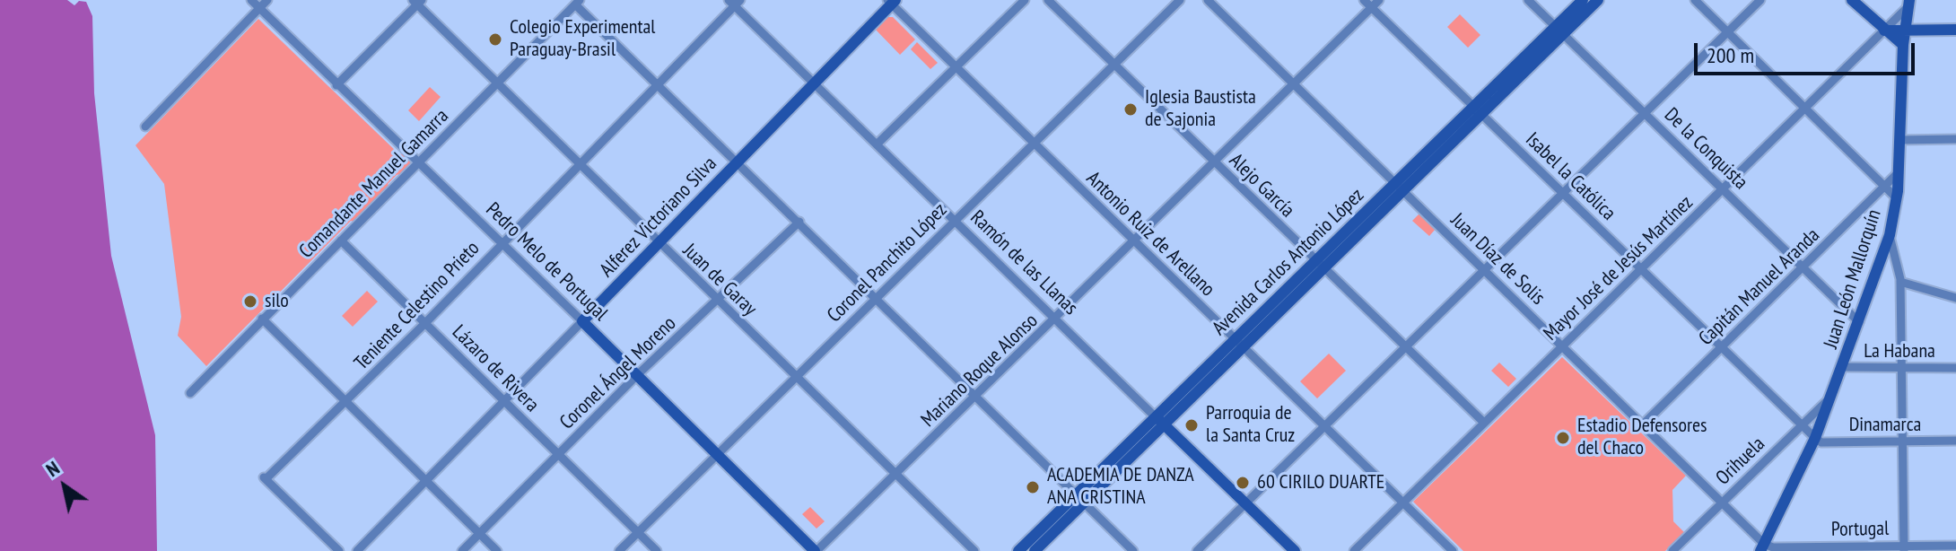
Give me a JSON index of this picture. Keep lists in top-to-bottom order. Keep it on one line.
{"streets":{"street":["De la Conquista","Isabel la Católica","Comandante Manuel Gamarra","Alejo García","Alferez Victoriano Silva","Antonio Ruiz de Arellano","Juan Díaz de Solis","Pedro Melo de Portugal","Avenida Carlos Antonio López","Coronel Panchito López","Ramón de las Llanas","Mayor José de Jesús Martínez","Juan León Mallorquín","Juan de Garay","Capitán Manuel Aranda","Teniente Celestino Prieto","La Habana","Lázaro de Rivera","Mariano Roque Alonso","Coronel Ángel Moreno","Dinamarca","Orihuela","Portugal"]},"crossings":[["De la Conquista","Avenida Carlos Antonio López"],["De la Conquista","Mayor José de Jesús Martínez"],["De la Conquista","Juan León Mallorquín"],["De la Conquista","Capitán Manuel Aranda"],["Isabel la Católica","Avenida Carlos Antonio López"],["Isabel la Católica","Mayor José de Jesús Martínez"],["Isabel la Católica","Juan León Mallorquín"],["Isabel la Católica","Capitán Manuel Aranda"],["Isabel la Católica","Mariano Roque Alonso"],["Isabel la Católica","Dinamarca"],["Isabel la Católica","Orihuela"],["Comandante Manuel Gamarra","Pedro Melo de Portugal"],["Comandante Manuel Gamarra","Juan de Garay"],["Comandante Manuel Gamarra","Lázaro de Rivera"],["Alejo García","Avenida Carlos Antonio López"],["Alejo García","Coronel Panchito López"],["Alejo García","Mayor José de Jesús Martínez"],["Alejo García","Mariano Roque Alonso"],["Alferez Victoriano Silva","Antonio Ruiz de Arellano"],["Alferez Victoriano Silva","Pedro Melo de Portugal"],["Alferez Victoriano Silva","Ramón de las Llanas"],["Alferez Victoriano Silva","Juan de Garay"],["Alferez Victoriano Silva","Lázaro de Rivera"],["Antonio Ruiz de Arellano","Avenida Carlos Antonio López"],["Antonio Ruiz de Arellano","Coronel Panchito López"],["Antonio Ruiz de Arellano","Mayor José de Jesús Martínez"],["Antonio Ruiz de Arellano","Mariano Roque Alonso"],["Juan Díaz de Solis","Avenida Carlos Antonio López"],["Juan Díaz de Solis","Mayor José de Jesús Martínez"],["Juan Díaz de Solis","Juan León Mallorquín"],["Juan Díaz de Solis","Capitán Manuel Aranda"],["Juan Díaz de Solis","Mariano Roque Alonso"],["Juan Díaz de Solis","Orihuela"],["Juan Díaz de Solis","Portugal"],["Pedro Melo de Portugal","Coronel Panchito López"],["Pedro Melo de Portugal","Teniente Celestino Prieto"],["Pedro Melo de Portugal","Mariano Roque Alonso"],["Pedro Melo de Portugal","Coronel Ángel Moreno"],["Avenida Carlos Antonio López","Ramón de las Llanas"],["Coronel Panchito López","Ramón de las Llanas"],["Coronel Panchito López","Juan de Garay"],["Coronel Panchito López","Lázaro de Rivera"],["Ramón de las Llanas","Teniente Celestino Prieto"],["Ramón de las Llanas","Mariano Roque Alonso"],["Mayor José de Jesús Martínez","Juan León Mallorquín"],["Juan León Mallorquín","Capitán Manuel Aranda"],["Juan León Mallorquín","La Habana"],["Juan León Mallorquín","Dinamarca"],["Juan León Mallorquín","Orihuela"],["Juan León Mallorquín","Portugal"],["Juan de Garay","Teniente Celestino Prieto"],["Juan de Garay","Mariano Roque Alonso"],["Juan de Garay","Coronel Ángel Moreno"],["Teniente Celestino Prieto","Lázaro de Rivera"],["Lázaro de Rivera","Coronel Ángel Moreno"]],"places":["Colegio Experimental Paraguay-Brasil","Iglesia Baustista de Sajonia","silo","Parroquia de la Santa Cruz","Estadio Defensores del Chaco","60 CIRILO DUARTE","ACADEMIA DE DANZA ANA CRISTINA"],"scale_bar":"200 m","north":"top left"}
